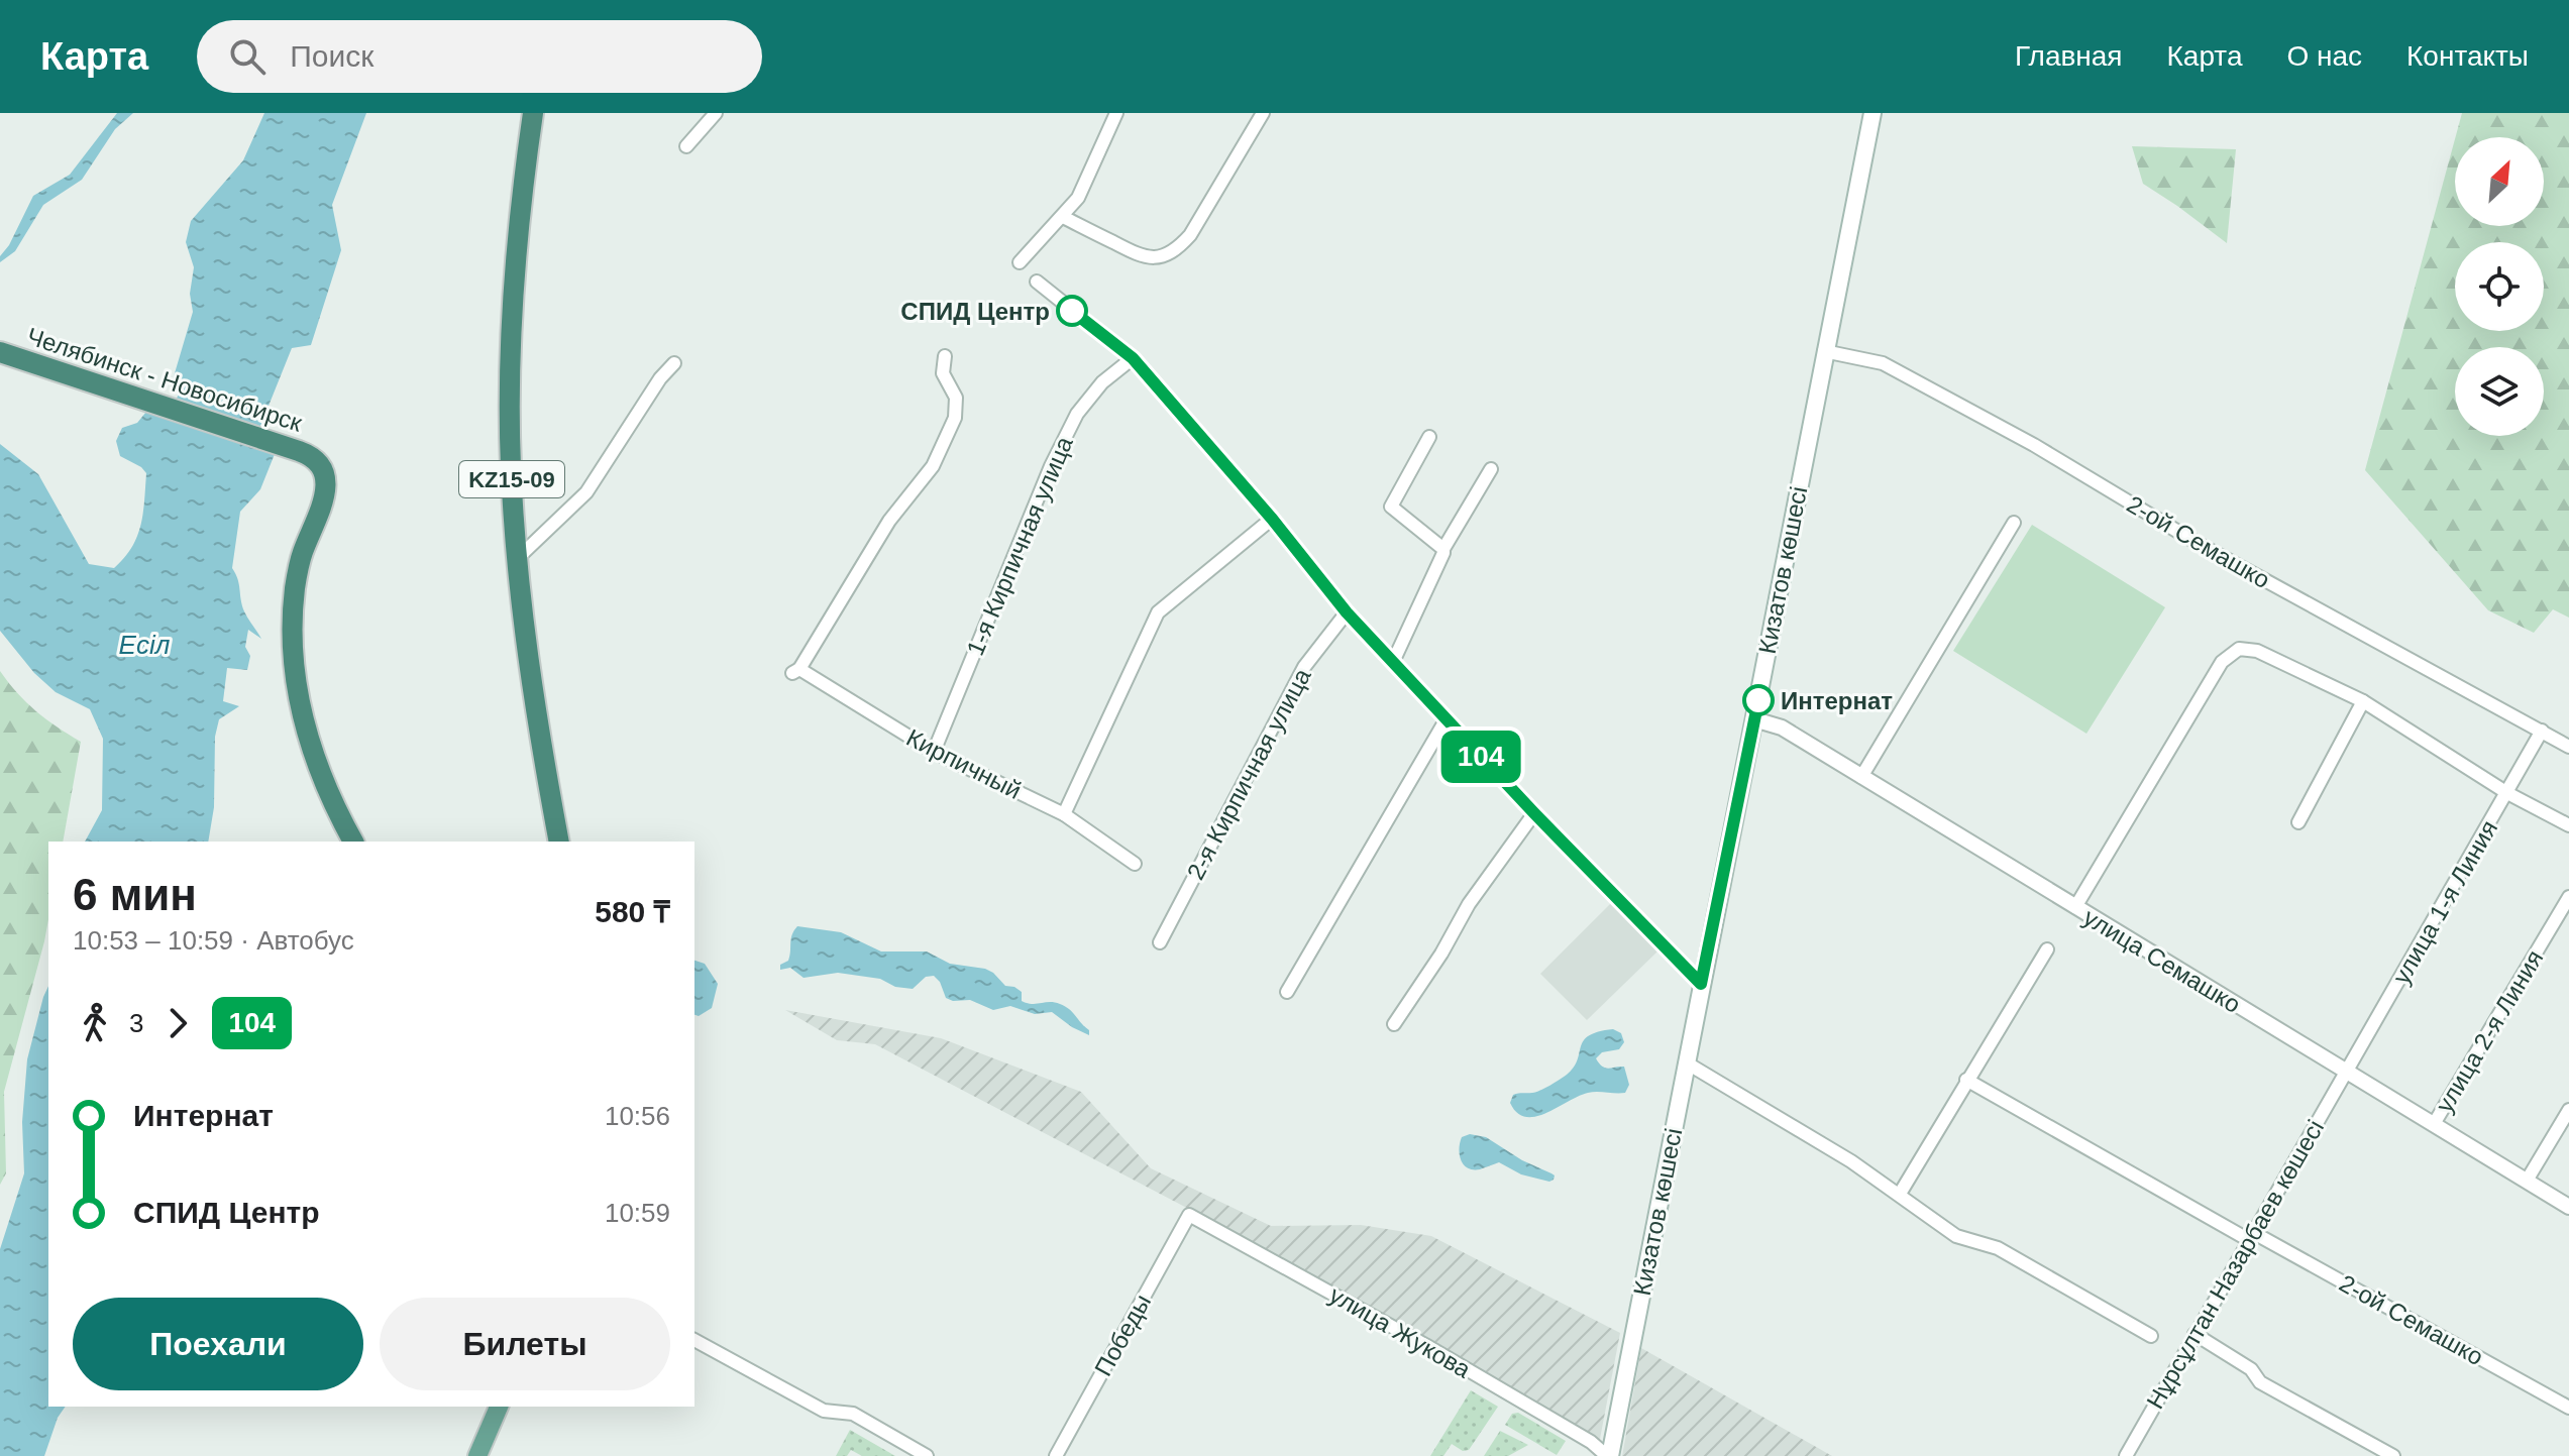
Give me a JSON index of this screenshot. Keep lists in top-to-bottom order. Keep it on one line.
{"streets":{"highway":["Челябинск - Новосибирск","KZ15-09"],"main road":["Кизатов көшесі"],"street":["2-ой Семашко","1-я Кирпичная улица","Кирпичный","2-я Кирпичная улица","улица 1-я Линия","улица Семашко","улица 2-я Линия","Нұрсұлтан Назарбаев көшесі","улица Жукова","Победы"]},"crossings":[["2-ой Семашко","Кизатов көшесі"],["2-ой Семашко","улица 1-я Линия"],["2-ой Семашко","Нұрсұлтан Назарбаев көшесі"],["1-я Кирпичная улица","Кирпичный"],["Кизатов көшесі","улица Семашко"],["Кизатов көшесі","улица Жукова"],["улица 1-я Линия","улица Семашко"],["улица 1-я Линия","Нұрсұлтан Назарбаев көшесі"],["улица Семашко","улица 2-я Линия"],["улица Семашко","Нұрсұлтан Назарбаев көшесі"],["улица Жукова","Победы"]],"water":["Есіл"],"places":["СПИД Центр","Интернат"],"lines":["bus line 104"],"north":"top right","page":{"header":"Карта","search":"Поиск","nav":["Главная","Карта","О нас","Контакты"],"on_map":"104","heading":["6 мин","10:53 – 10:59 · Автобус","580 ₸"],"legs":["3","104"],"list":[{"name":"Интернат","value":"10:56"},{"name":"СПИД Центр","value":"10:59"}],"buttons":["Поехали","Билеты"]}}
